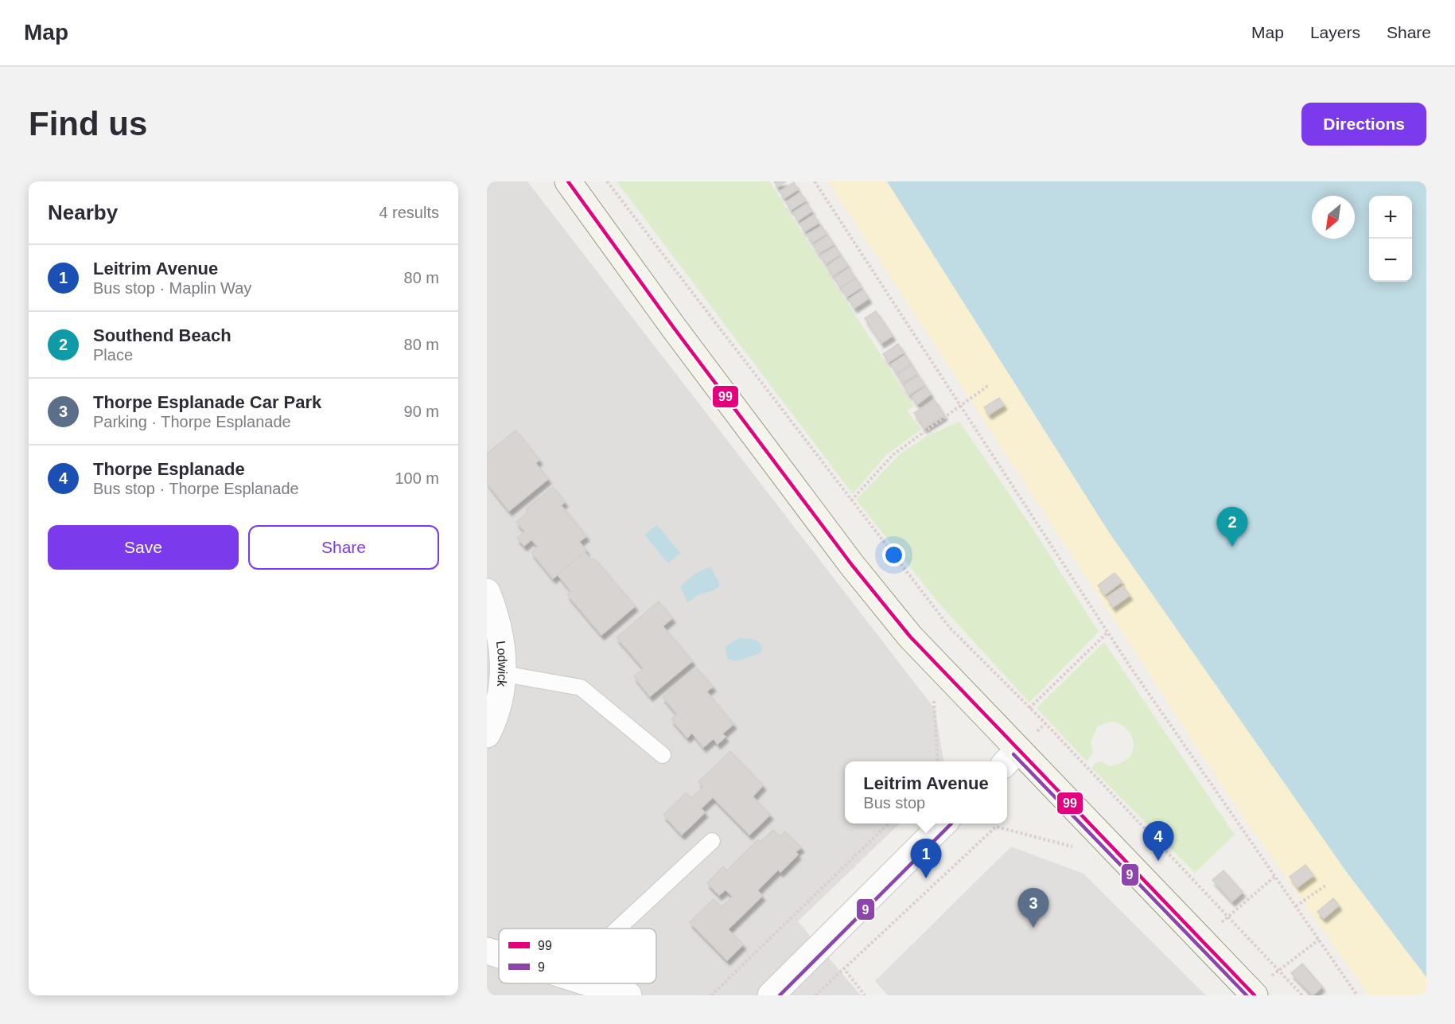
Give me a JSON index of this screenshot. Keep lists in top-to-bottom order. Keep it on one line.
{"streets":{"street":["Lodwick"]},"lines":["transit line 99","transit line 9"],"legend":["99","9"],"north":"bottom left","page":{"header":"Map","nav":["Map","Layers","Share"],"buttons":["Directions",["Save","Share"]],"title":"Find us","heading":["Nearby","4 results"],"map_buttons":["+","−"],"list":[{"mark":"1","name":"Leitrim Avenue","note":"Bus stop · Maplin Way","value":"80 m"},{"mark":"2","name":"Southend Beach","note":"Place","value":"80 m"},{"mark":"3","name":"Thorpe Esplanade Car Park","note":"Parking · Thorpe Esplanade","value":"90 m"},{"mark":"4","name":"Thorpe Esplanade","note":"Bus stop · Thorpe Esplanade","value":"100 m"}],"pins":["2","4","1","3"],"popup":["Leitrim Avenue","Bus stop"]}}
